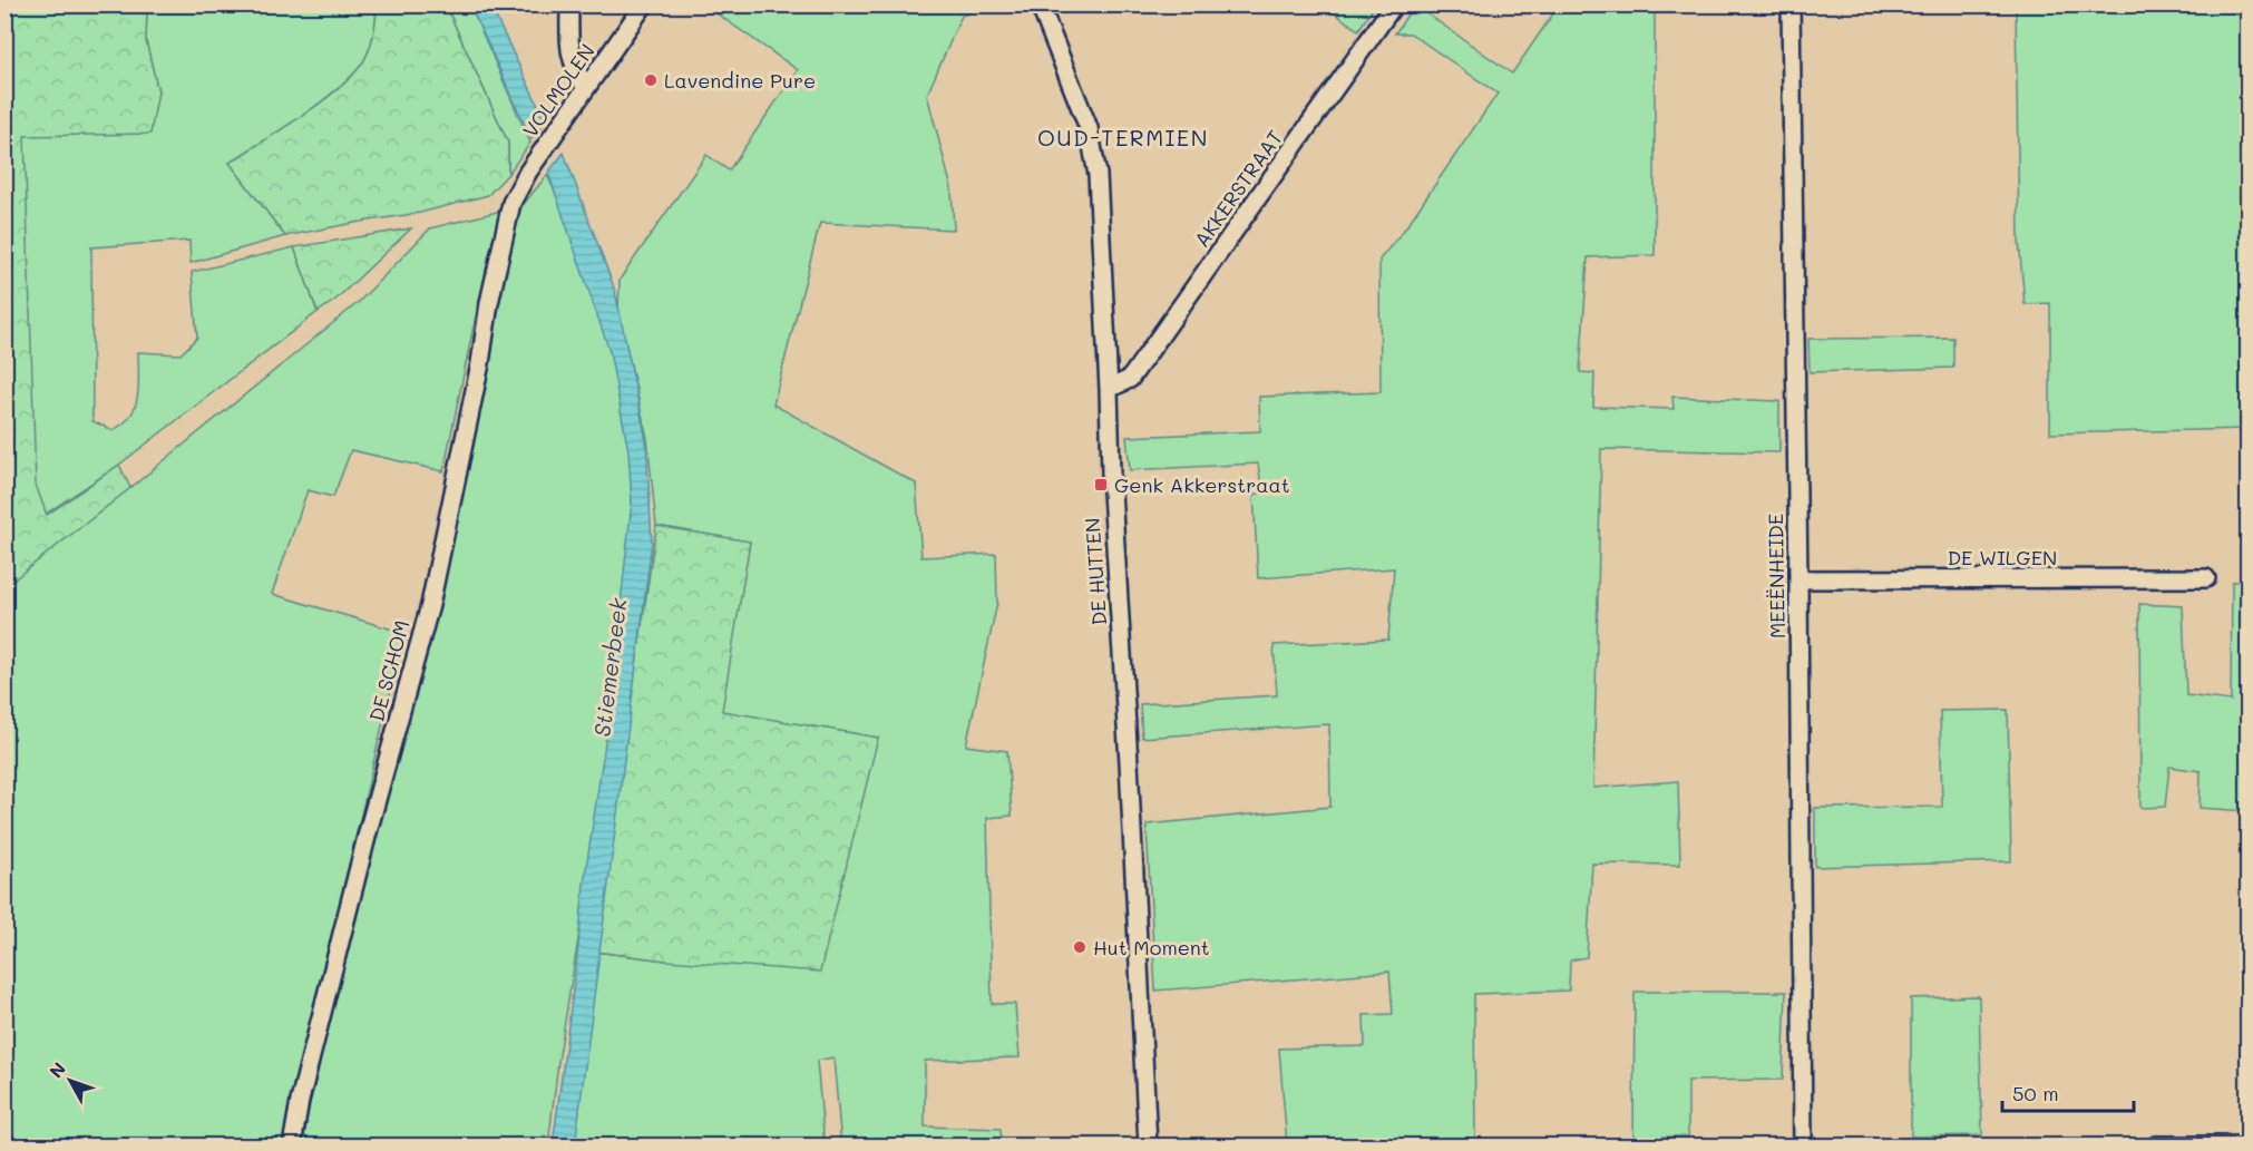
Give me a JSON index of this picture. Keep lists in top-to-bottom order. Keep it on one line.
{"streets":{"street":["VOLMOLEN","AKKERSTRAAT","DE WILGEN","DE HUTTEN","MEEËNHEIDE","DE SCHOM"]},"crossings":[["VOLMOLEN","DE SCHOM"],["AKKERSTRAAT","DE HUTTEN"],["DE WILGEN","MEEËNHEIDE"]],"districts":["OUD-TERMIEN"],"water":["Stiemerbeek"],"places":{"other":["Lavendine Pure","Hut Moment"],"transit":["Genk Akkerstraat"]},"scale_bar":"50 m","north":"top left"}
